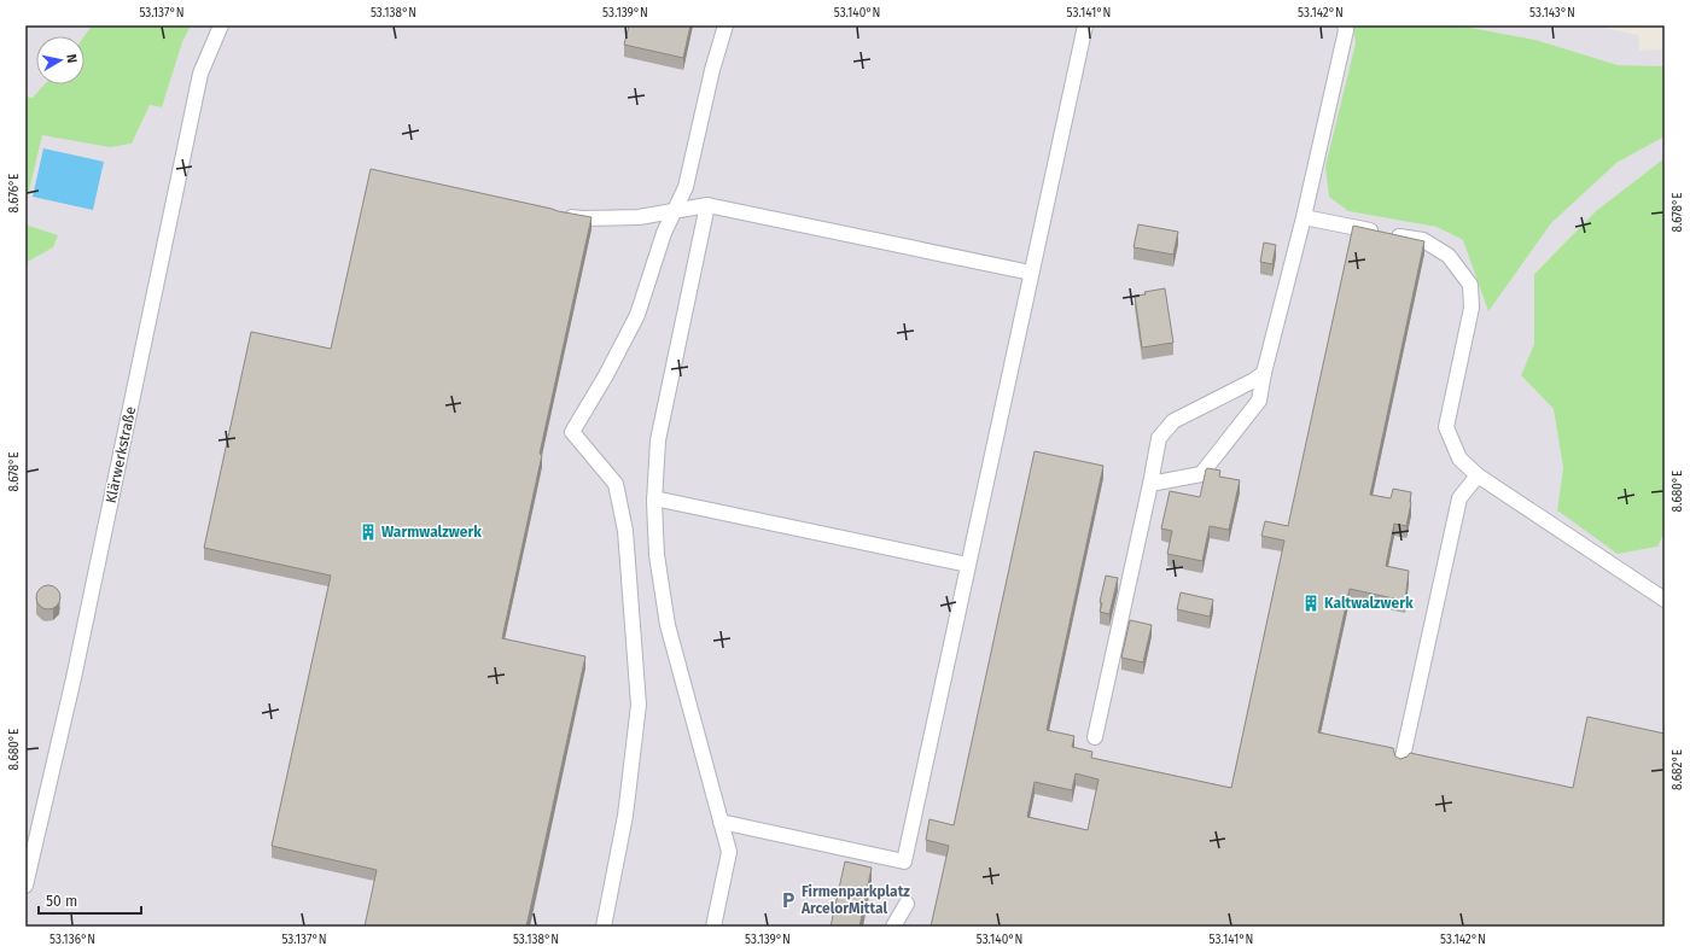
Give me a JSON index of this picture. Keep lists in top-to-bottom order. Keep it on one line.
{"streets":{"street":["Klärwerkstraße"]},"places":{"building":["Warmwalzwerk","Kaltwalzwerk"],"parking":["Firmenparkplatz ArcelorMittal"]},"scale_bar":"50 m","north":"right","coordinates":["53.137°N","53.138°N","53.139°N","53.140°N","53.141°N","53.142°N","53.143°N","8.676°E","8.678°E","8.680°E","8.682°E","53.136°N"]}
